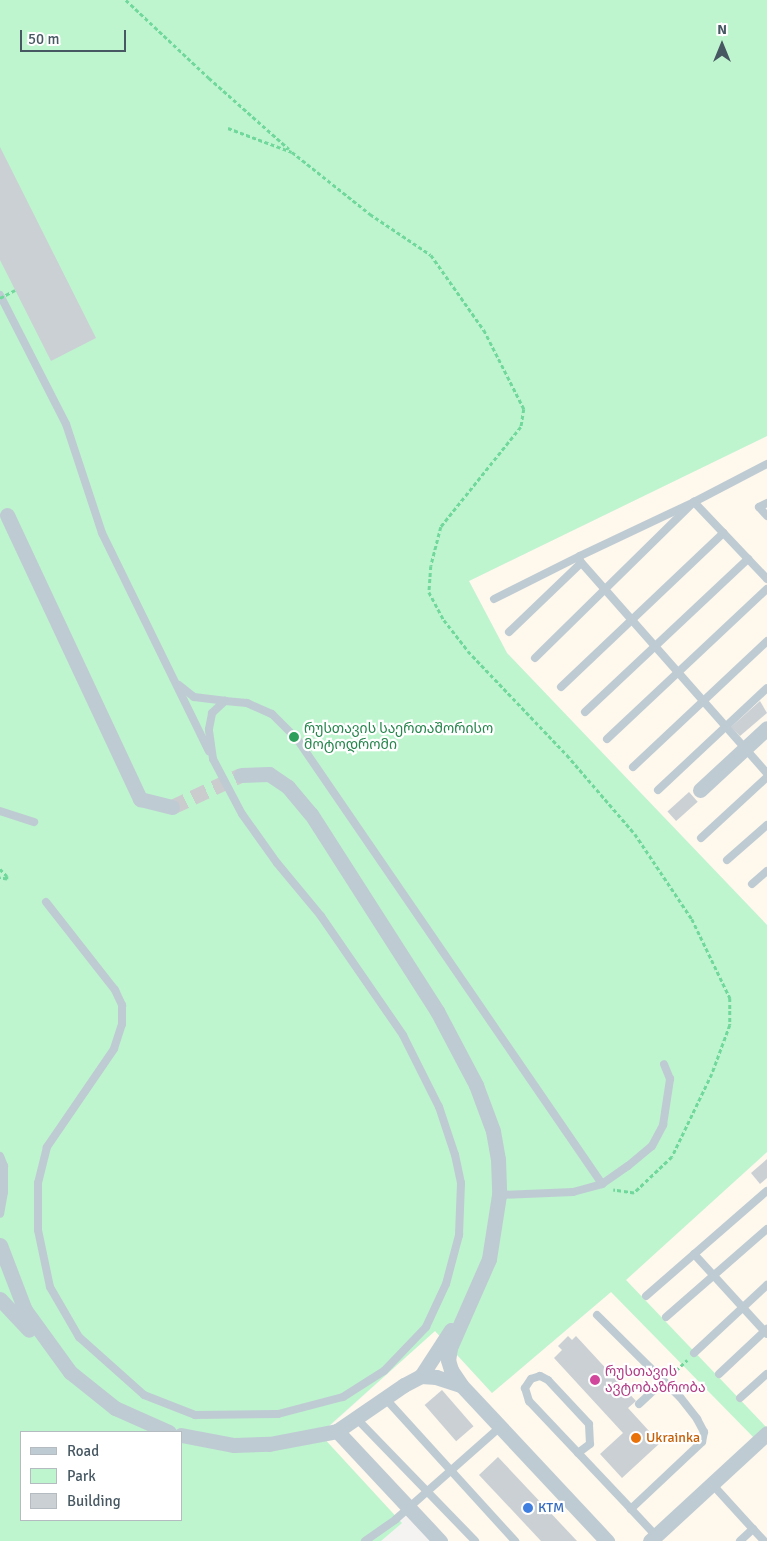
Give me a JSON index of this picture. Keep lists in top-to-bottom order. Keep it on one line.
{"places":["რუსთავის საერთაშორისო მოტოდრომი","რუსთავის ავტობაზრობა","Ukrainka","KTM"],"legend":["Road","Park","Building"],"scale_bar":"50 m","north":"top"}
